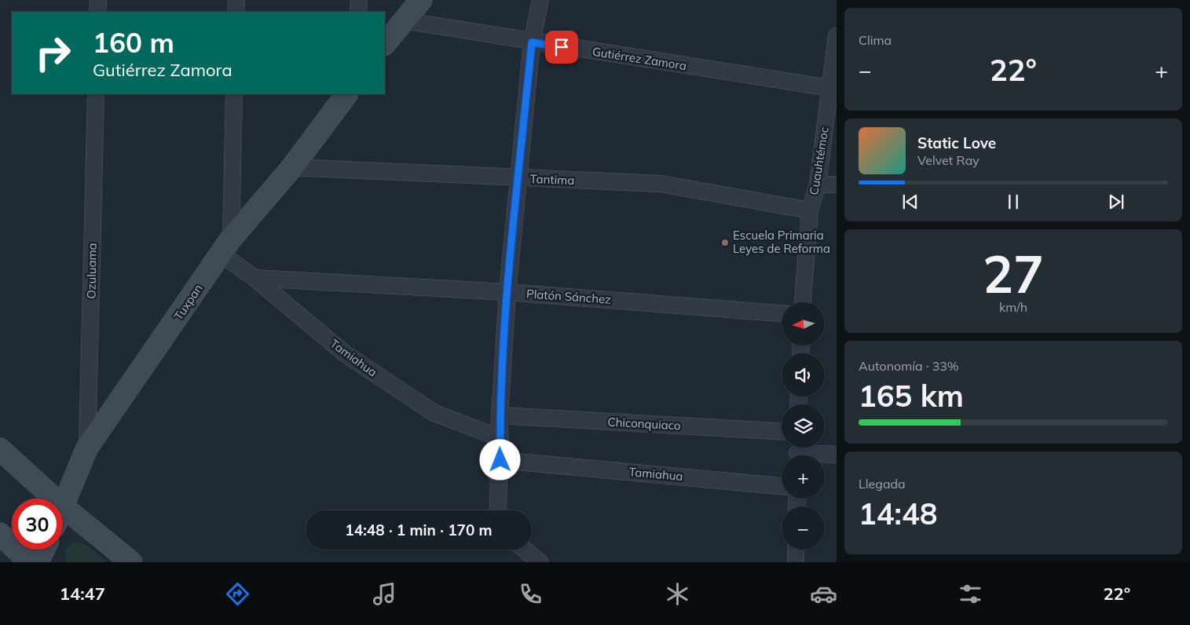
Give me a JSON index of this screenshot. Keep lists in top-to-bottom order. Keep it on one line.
{"streets":{"main road":["Tuxpan"],"street":["Gutiérrez Zamora","Cuauhtémoc","Tantima","Ozuluama","Platón Sánchez","Tamiahua","Chiconquiaco"]},"crossings":[["Gutiérrez Zamora","Cuauhtémoc"],["Cuauhtémoc","Tantima"],["Tantima","Tuxpan"],["Ozuluama","Tuxpan"],["Platón Sánchez","Tamiahua"],["Tuxpan","Tamiahua"]],"places":["Escuela Primaria Leyes de Reforma"],"north":"left","page":{"tile":["Clima",["27","km/h"],["Autonomía · 33%","165 km"],["Llegada","14:48"]],"turn":["160 m","Gutiérrez Zamora"],"heat":["−","22°","+"],"song":["Static Love","Velvet Ray"],"map_buttons":["+","−"],"limit":"30","trip":"14:48 · 1 min · 170 m","tabs":["14:47","22°"]}}
